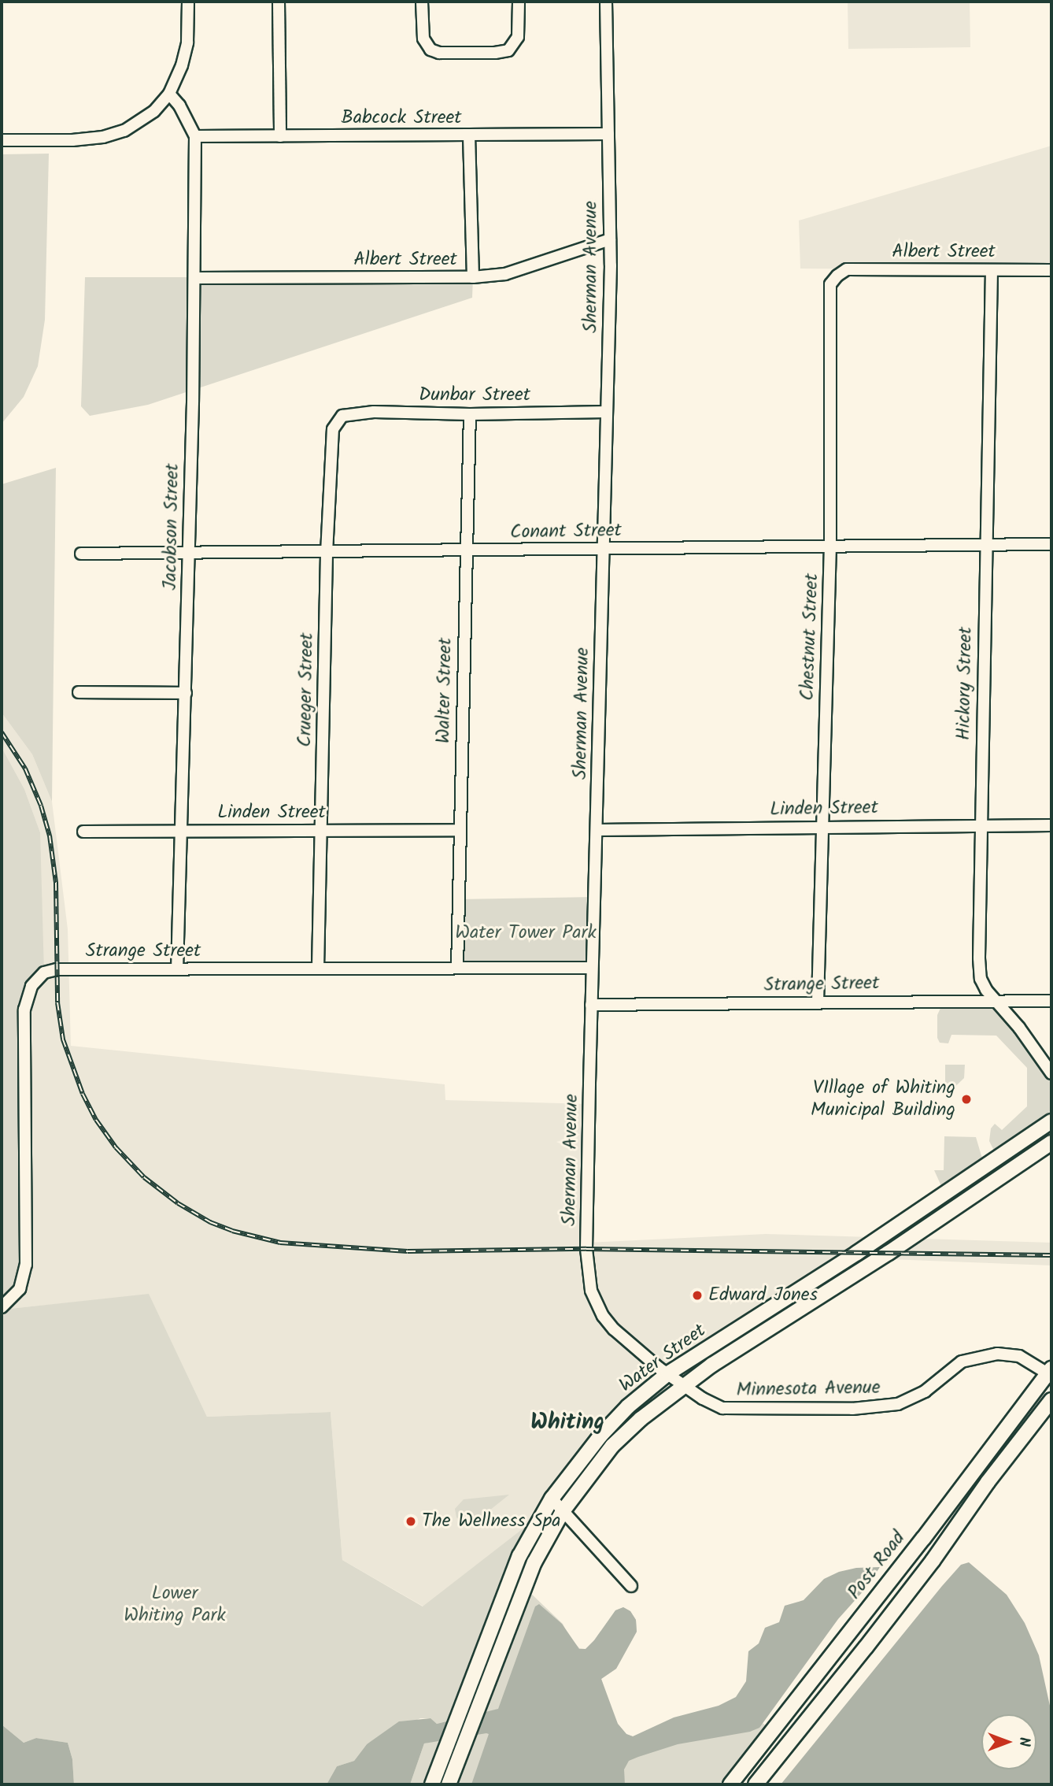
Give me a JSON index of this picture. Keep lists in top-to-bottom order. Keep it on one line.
{"streets":{"main road":["Water Street","Post Road"],"street":["Babcock Street","Albert Street","Sherman Avenue","Dunbar Street","Jacobson Street","Conant Street","Chestnut Street","Hickory Street","Crueger Street","Walter Street","Linden Street","Strange Street","Minnesota Avenue"]},"crossings":[["Babcock Street","Sherman Avenue"],["Babcock Street","Jacobson Street"],["Albert Street","Sherman Avenue"],["Albert Street","Jacobson Street"],["Albert Street","Chestnut Street"],["Albert Street","Hickory Street"],["Sherman Avenue","Dunbar Street"],["Sherman Avenue","Conant Street"],["Sherman Avenue","Linden Street"],["Sherman Avenue","Strange Street"],["Sherman Avenue","Water Street"],["Sherman Avenue","Minnesota Avenue"],["Dunbar Street","Crueger Street"],["Dunbar Street","Walter Street"],["Jacobson Street","Conant Street"],["Jacobson Street","Linden Street"],["Jacobson Street","Strange Street"],["Conant Street","Chestnut Street"],["Conant Street","Hickory Street"],["Conant Street","Crueger Street"],["Conant Street","Walter Street"],["Chestnut Street","Linden Street"],["Chestnut Street","Strange Street"],["Hickory Street","Linden Street"],["Hickory Street","Strange Street"],["Crueger Street","Linden Street"],["Crueger Street","Strange Street"],["Walter Street","Linden Street"],["Walter Street","Strange Street"],["Water Street","Minnesota Avenue"],["Minnesota Avenue","Post Road"]],"districts":["Whiting"],"parks":["Water Tower Park","Lower Whiting Park"],"places":["VIllage of Whiting Municipal Building","Edward Jones","The Wellness Spa"],"north":"right"}
